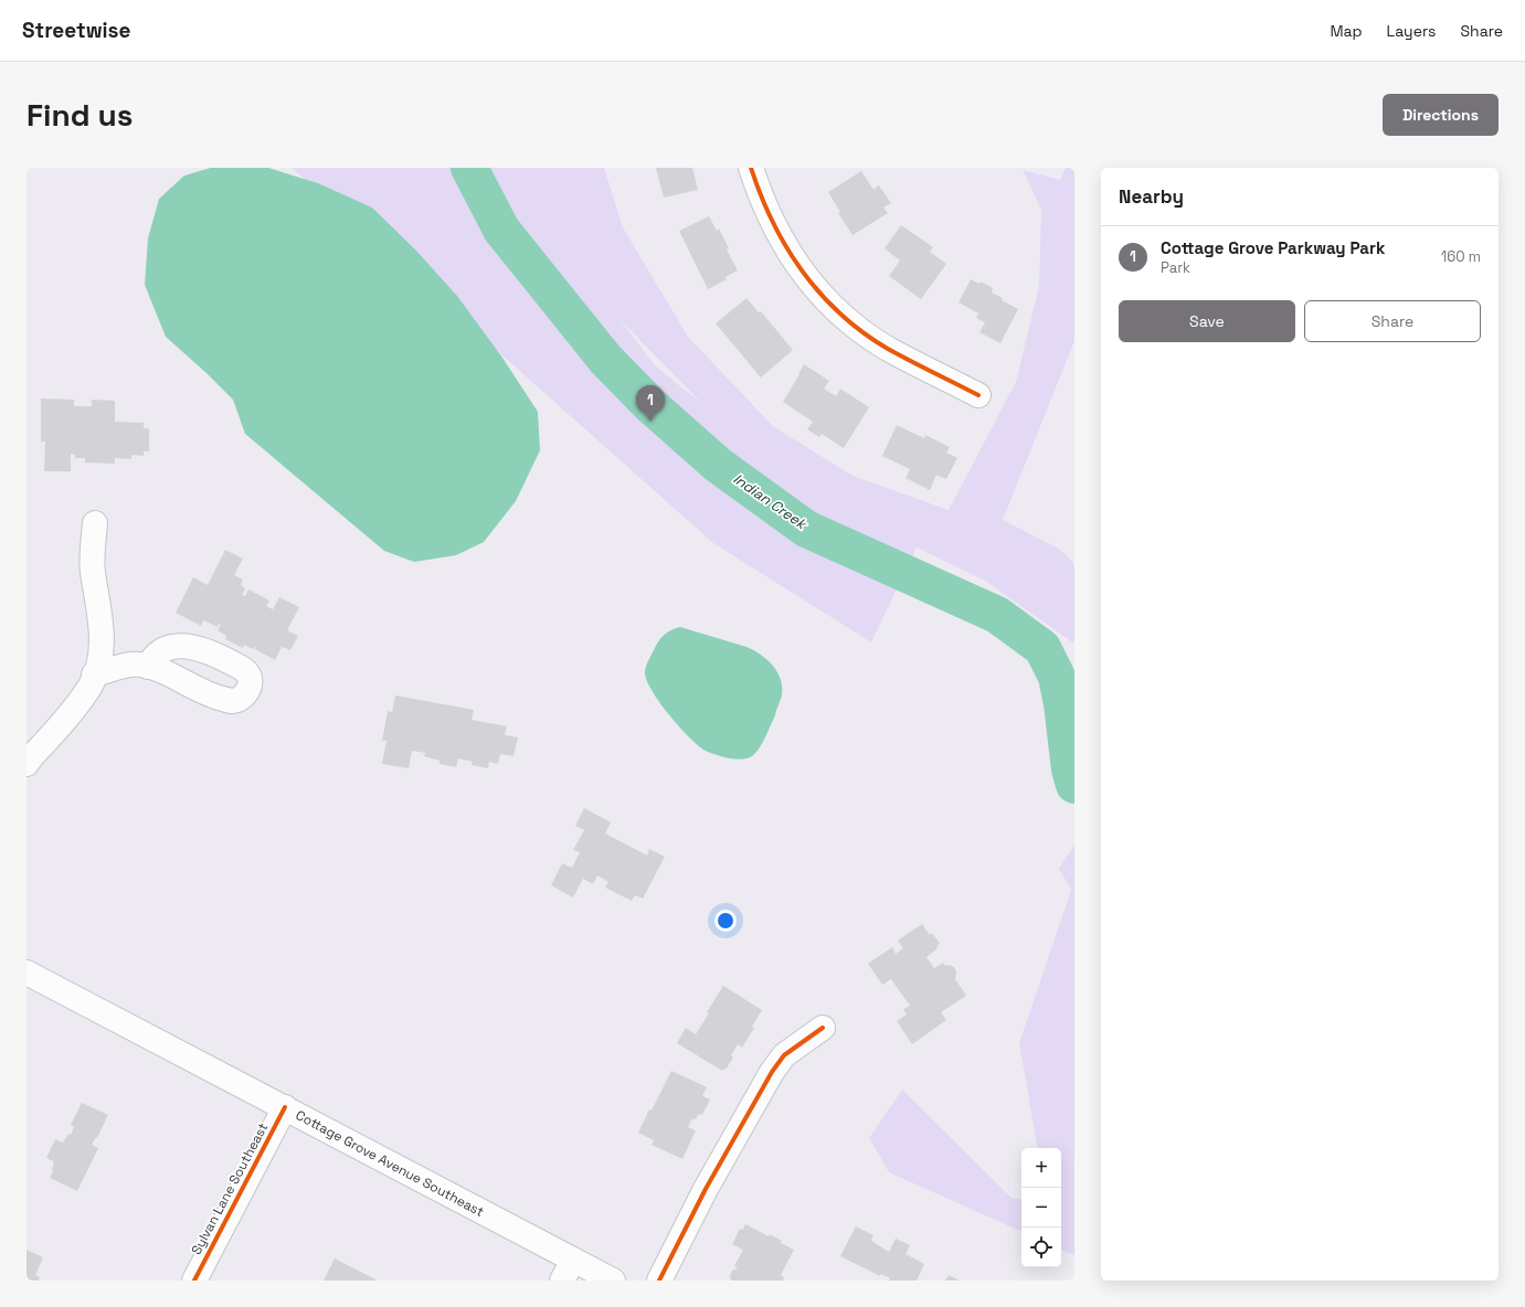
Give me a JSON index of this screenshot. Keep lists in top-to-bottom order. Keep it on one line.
{"streets":{"street":["Cottage Grove Avenue Southeast","Sylvan Lane Southeast"]},"crossings":[["Cottage Grove Avenue Southeast","Sylvan Lane Southeast"]],"water":["Indian Creek"],"page":{"header":"Streetwise","nav":["Map","Layers","Share"],"buttons":["Directions",["Save","Share"]],"title":"Find us","heading":"Nearby","list":[{"mark":"1","name":"Cottage Grove Parkway Park","note":"Park","value":"160 m"}],"pins":"1","map_buttons":["+","−"]}}
